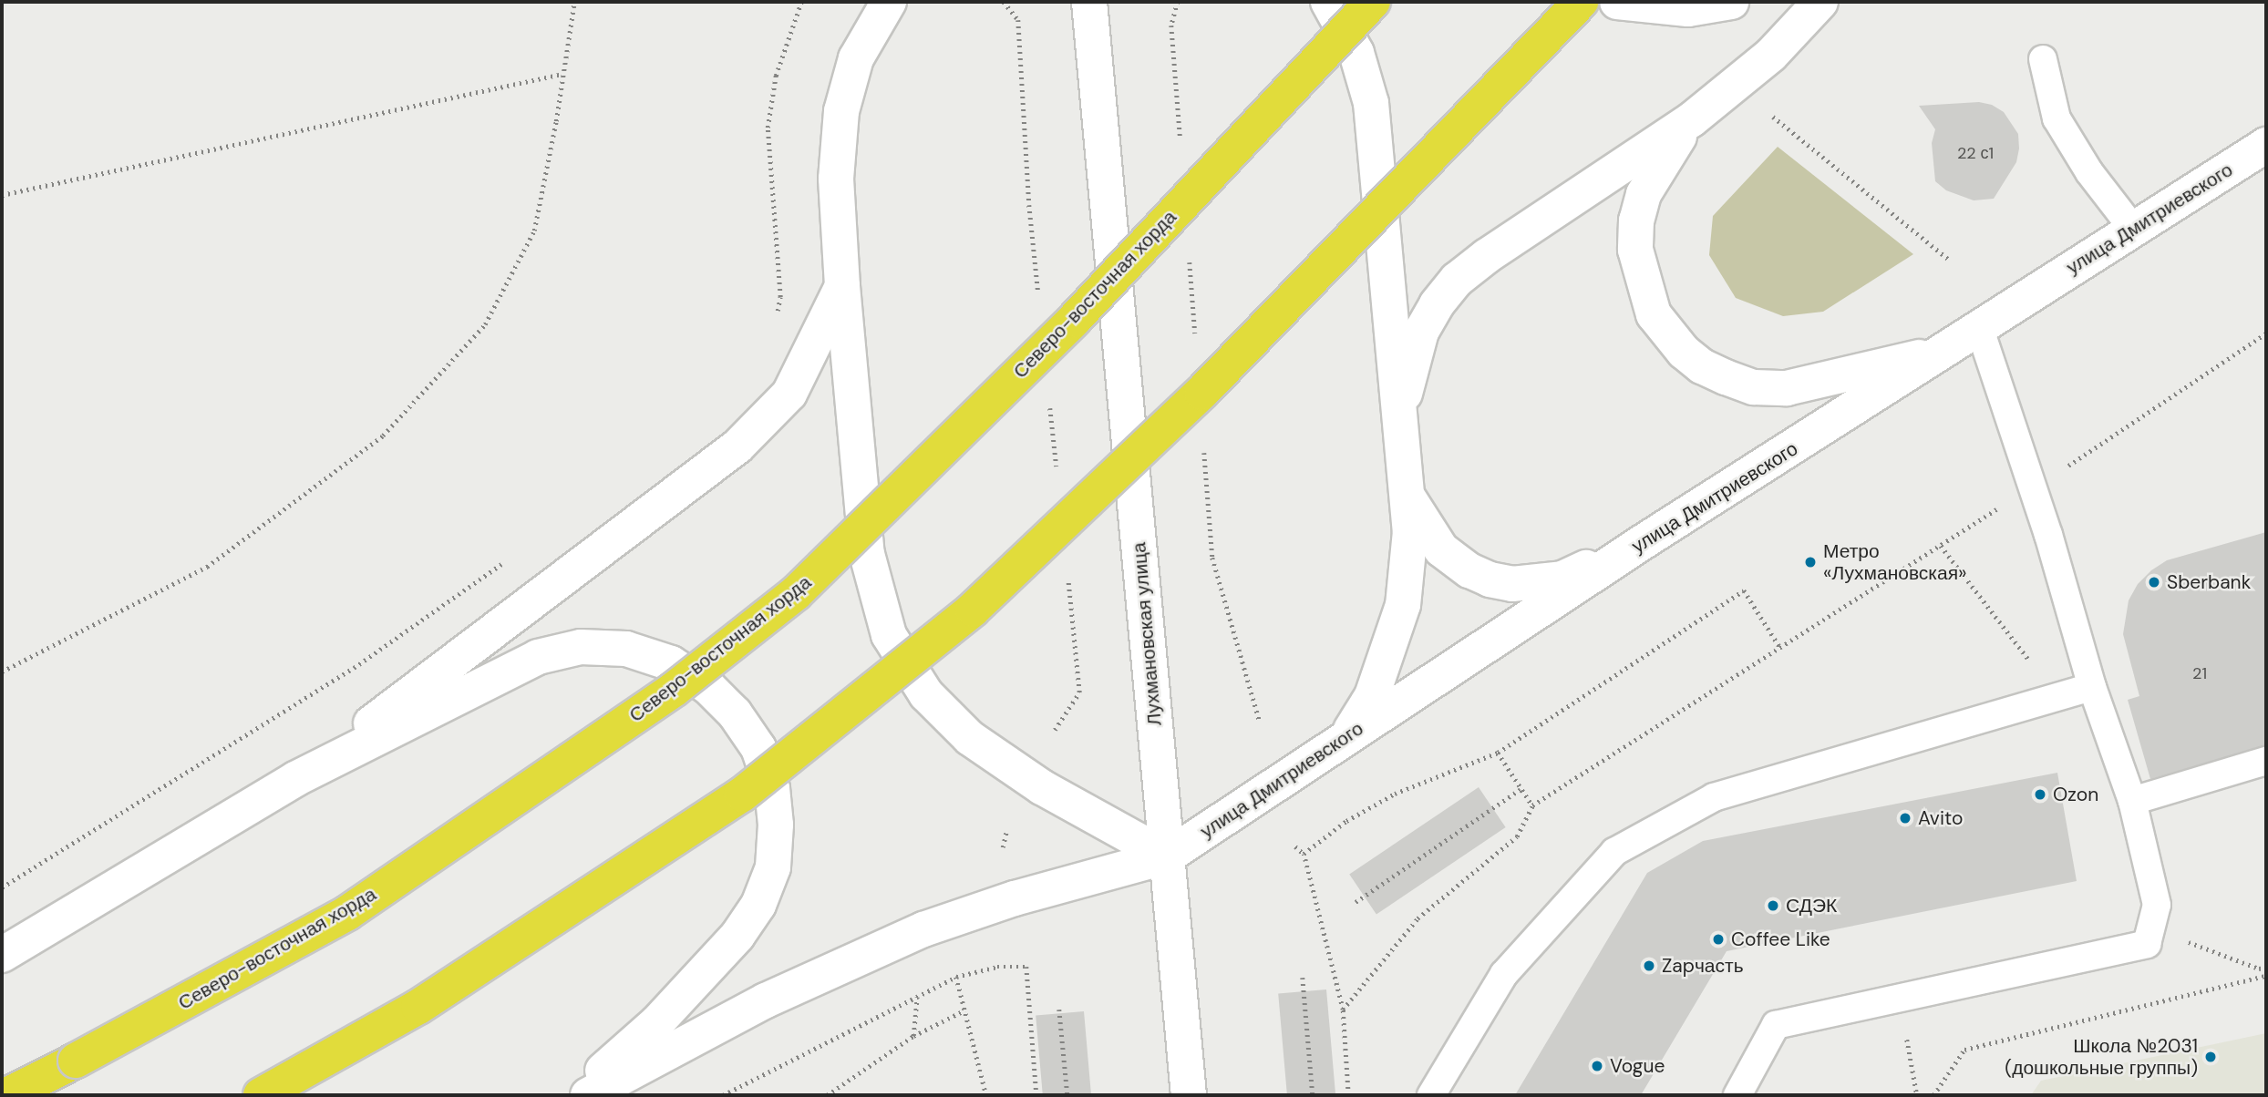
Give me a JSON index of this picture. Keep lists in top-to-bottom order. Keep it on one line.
{"streets":{"highway":["Северо-восточная хорда"],"street":["улица Дмитриевского","Лухмановская улица"]},"crossings":[["улица Дмитриевского","Лухмановская улица"]],"places":["Метро «Лухмановская»","Sberbank","Ozon","Avito","СДЭК","Coffee Like","Zapчасть","Школа №2031 (дошкольные группы)","Vogue"],"house_numbers":["22 с1","21"]}
